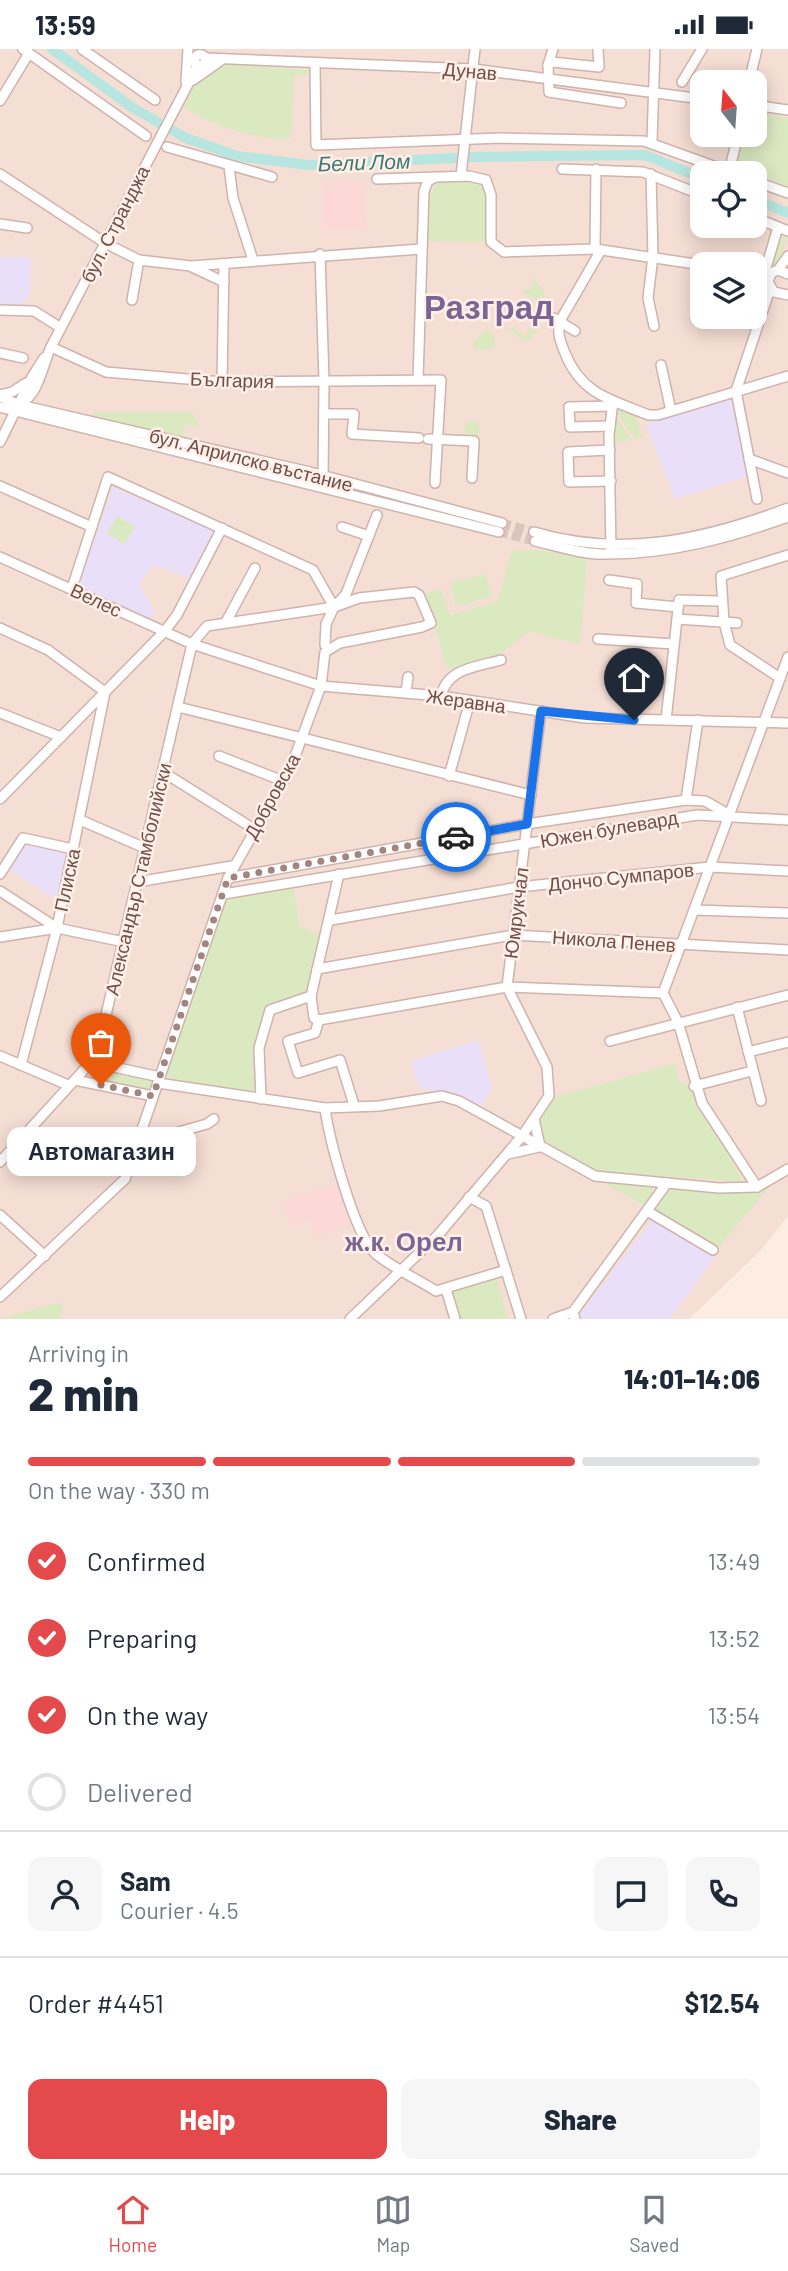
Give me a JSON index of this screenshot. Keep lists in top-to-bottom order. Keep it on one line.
{"streets":{"street":["Дунав","бул. Странджа","България","бул. Априлско въстание","Велес","Жеравна","Добровска","Южен булевард","Дончо Сумпаров","Александър Стамболийски","Плиска","Юмрукчал","Никола Пенев"]},"crossings":[["Дунав","бул. Странджа"],["бул. Странджа","България"],["бул. Странджа","бул. Априлско въстание"],["Велес","Жеравна"],["Велес","Александър Стамболийски"],["Жеравна","Добровска"],["Жеравна","Александър Стамболийски"],["Жеравна","Юмрукчал"],["Добровска","Южен булевард"],["Южен булевард","Юмрукчал"],["Дончо Сумпаров","Юмрукчал"],["Юмрукчал","Никола Пенев"]],"districts":["Разград","ж.к. Орел"],"water":["Бели Лом"],"places":["Автомагазин"],"north":"top","page":{"status":"13:59","bubble":"Автомагазин","heading":["2 min","Arriving in","14:01–14:06"],"panel":["Sam","Courier · 4.5","Order #4451","$12.54"],"bar":"On the way · 330 m","list":[["Confirmed","13:49"],["Preparing","13:52"],["On the way","13:54"],"Delivered"],"buttons":["Help","Share"],"tabs":["Home","Map","Saved"]}}
